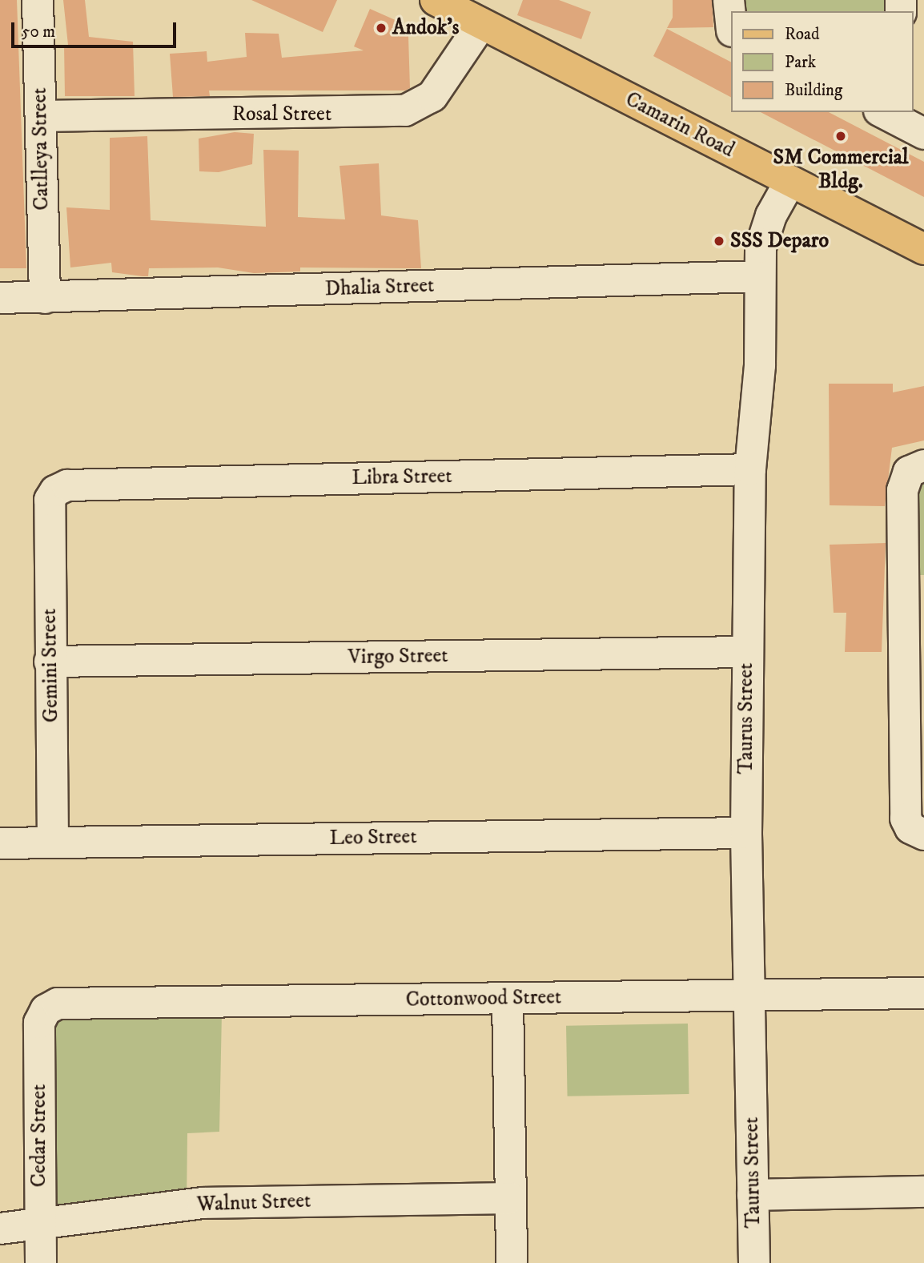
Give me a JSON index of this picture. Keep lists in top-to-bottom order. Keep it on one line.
{"streets":{"main road":["Camarin Road"],"street":["Rosal Street","Catlleya Street","Dhalia Street","Libra Street","Virgo Street","Gemini Street","Taurus Street","Leo Street","Cottonwood Street","Cedar Street","Walnut Street"]},"crossings":[["Rosal Street","Camarin Road"],["Rosal Street","Catlleya Street"],["Camarin Road","Taurus Street"],["Catlleya Street","Dhalia Street"],["Dhalia Street","Taurus Street"],["Libra Street","Gemini Street"],["Libra Street","Taurus Street"],["Virgo Street","Gemini Street"],["Virgo Street","Taurus Street"],["Gemini Street","Leo Street"],["Taurus Street","Leo Street"],["Taurus Street","Cottonwood Street"],["Cottonwood Street","Cedar Street"],["Cedar Street","Walnut Street"]],"places":["Andok's","SM Commercial Bldg.","SSS Deparo"],"legend":["Road","Park","Building"],"scale_bar":"50 m"}
